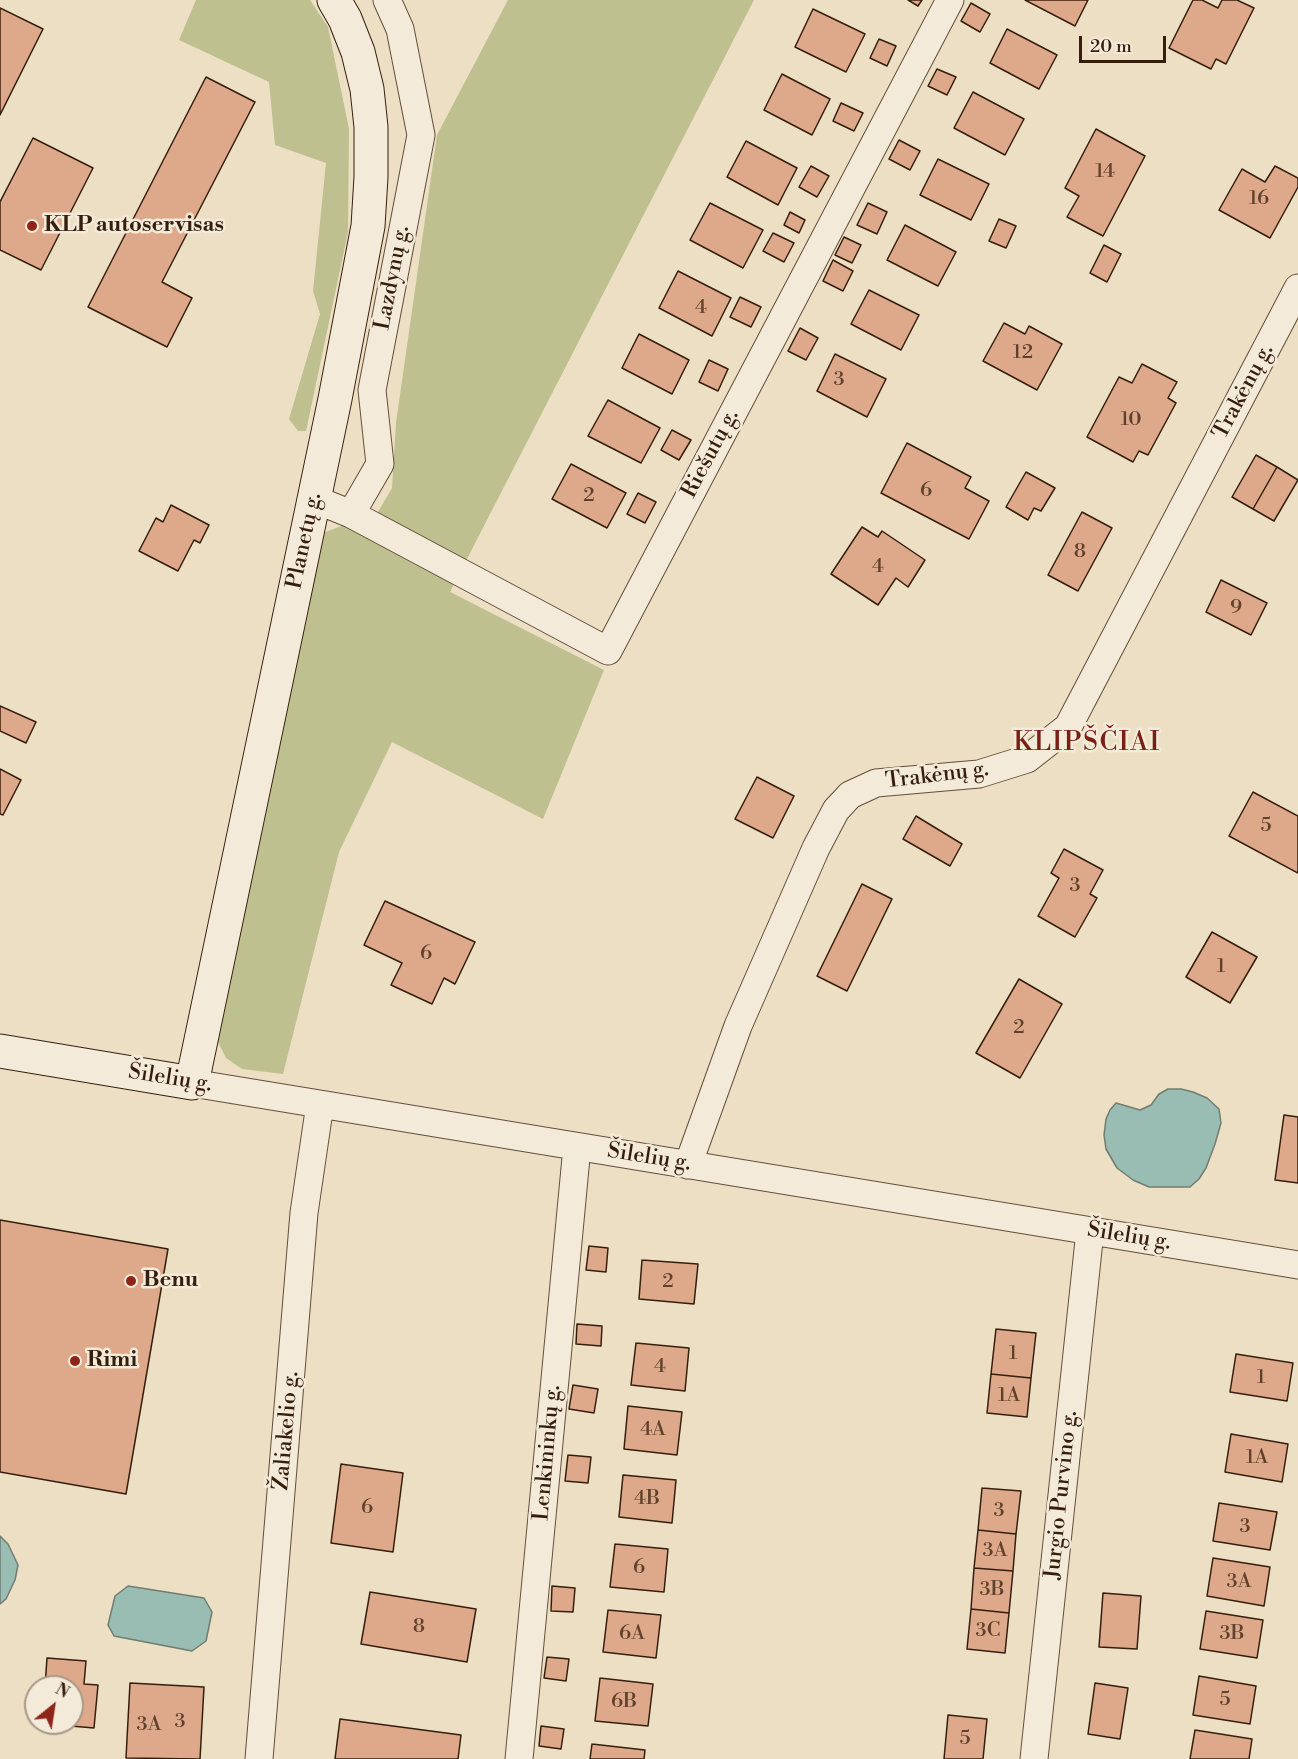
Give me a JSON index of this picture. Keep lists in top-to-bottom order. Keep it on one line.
{"streets":{"main road":["Planetų g.","Šilelių g."],"street":["Lazdynų g.","Trakėnų g.","Riešutų g.","Žaliakelio g.","Lenkininkų g.","Jurgio Purvino g."]},"crossings":[["Lazdynų g.","Riešutų g."],["Trakėnų g.","Šilelių g."],["Planetų g.","Šilelių g."],["Šilelių g.","Žaliakelio g."],["Šilelių g.","Lenkininkų g."],["Šilelių g.","Jurgio Purvino g."]],"districts":["KLIPŠČIAI"],"places":["KLP autoservisas","Benu","Rimi"],"house_numbers":["14","16","4","12","3","10","6","2","8","4","9","5","3","6","1","2","2","1","4","1","1A","4A","1A","4B","6","3","3","3A","6","3A","3B","8","3C","6A","3B","5","6B","3","3A","5"],"scale_bar":"20 m","north":"top right"}
